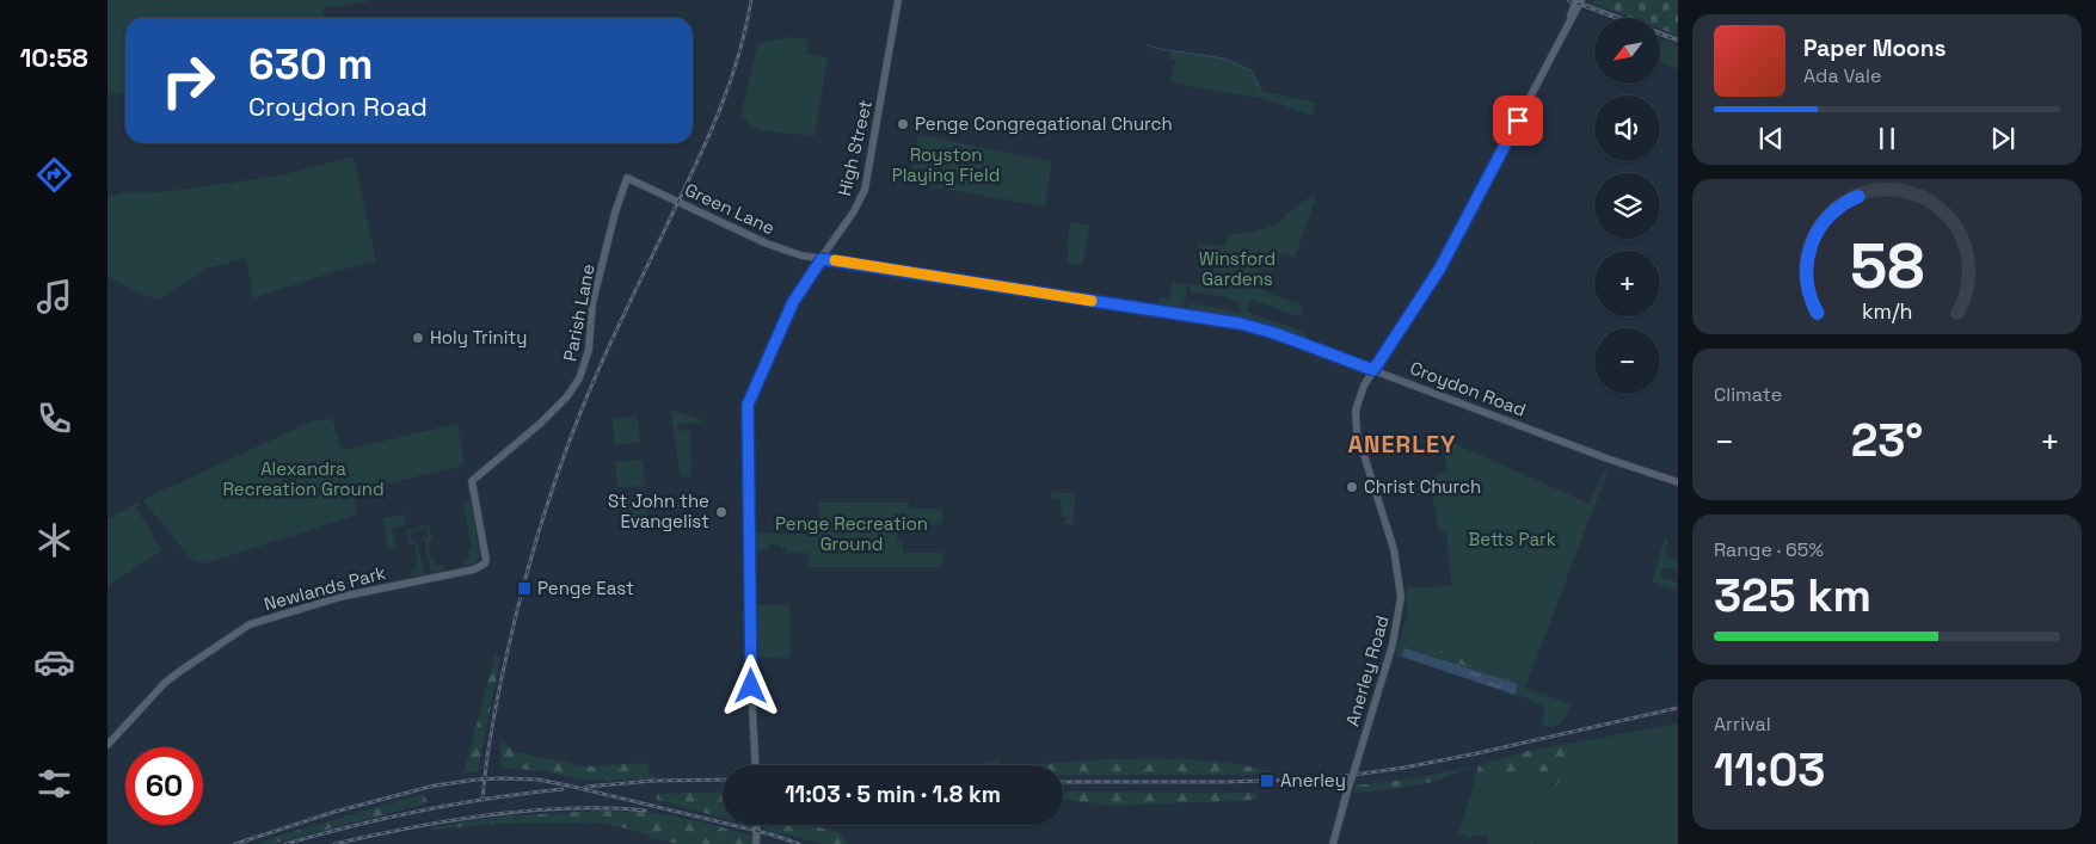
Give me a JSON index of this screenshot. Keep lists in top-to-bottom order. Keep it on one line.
{"streets":{"main road":["High Street","Green Lane","Parish Lane","Croydon Road","Newlands Park","Anerley Road"]},"crossings":[["High Street","Green Lane"],["High Street","Croydon Road"],["Green Lane","Parish Lane"],["Green Lane","Croydon Road"],["Parish Lane","Newlands Park"],["Croydon Road","Anerley Road"]],"districts":["ANERLEY"],"parks":["Royston Playing Field","Winsford Gardens","Alexandra Recreation Ground","Penge Recreation Ground","Betts Park"],"places":{"other":["Penge Congregational Church","Holy Trinity","Christ Church","St John the Evangelist"],"transit":["Penge East","Anerley"]},"north":"bottom left","page":{"tabs":"10:58","map_buttons":["+","−"],"turn":["630 m","Croydon Road"],"song":["Paper Moons","Ada Vale"],"tile":["Climate",["Range · 65%","325 km"],["Arrival","11:03"]],"heat":["−","23°","+"],"limit":"60","trip":"11:03 · 5 min · 1.8 km","gauge":["58","km/h"]}}
